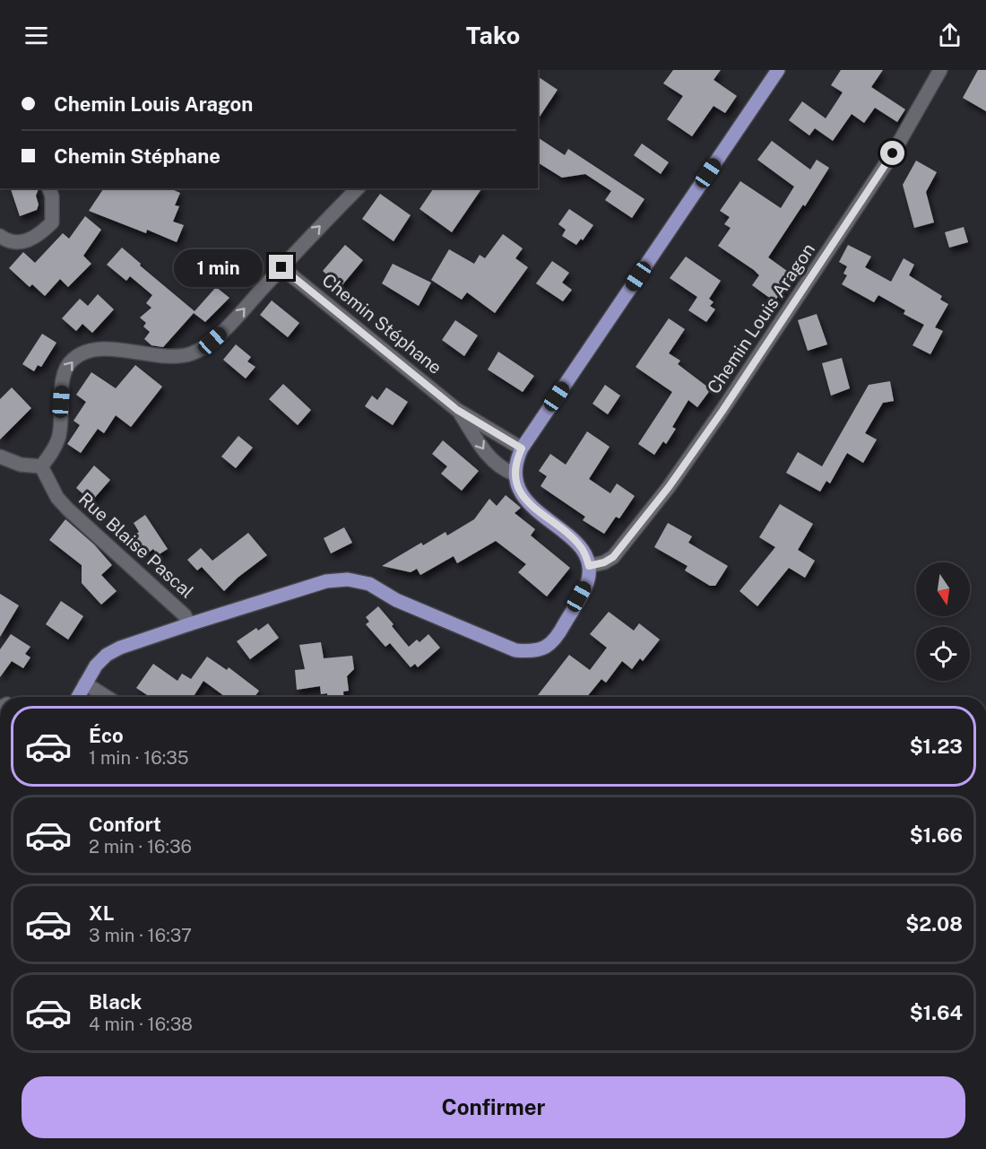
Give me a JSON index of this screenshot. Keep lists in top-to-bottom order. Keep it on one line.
{"streets":{"street":["Chemin Louis Aragon","Chemin Stéphane","Rue Blaise Pascal"]},"north":"bottom","page":{"header":"Tako","banner":["Chemin Louis Aragon","Chemin Stéphane"],"bubble":"1 min","list":[{"name":"Éco","note":"1 min · 16:35","value":"$1.23"},{"name":"Confort","note":"2 min · 16:36","value":"$1.66"},{"name":"XL","note":"3 min · 16:37","value":"$2.08"},{"name":"Black","note":"4 min · 16:38","value":"$1.64"}],"buttons":"Confirmer"}}
